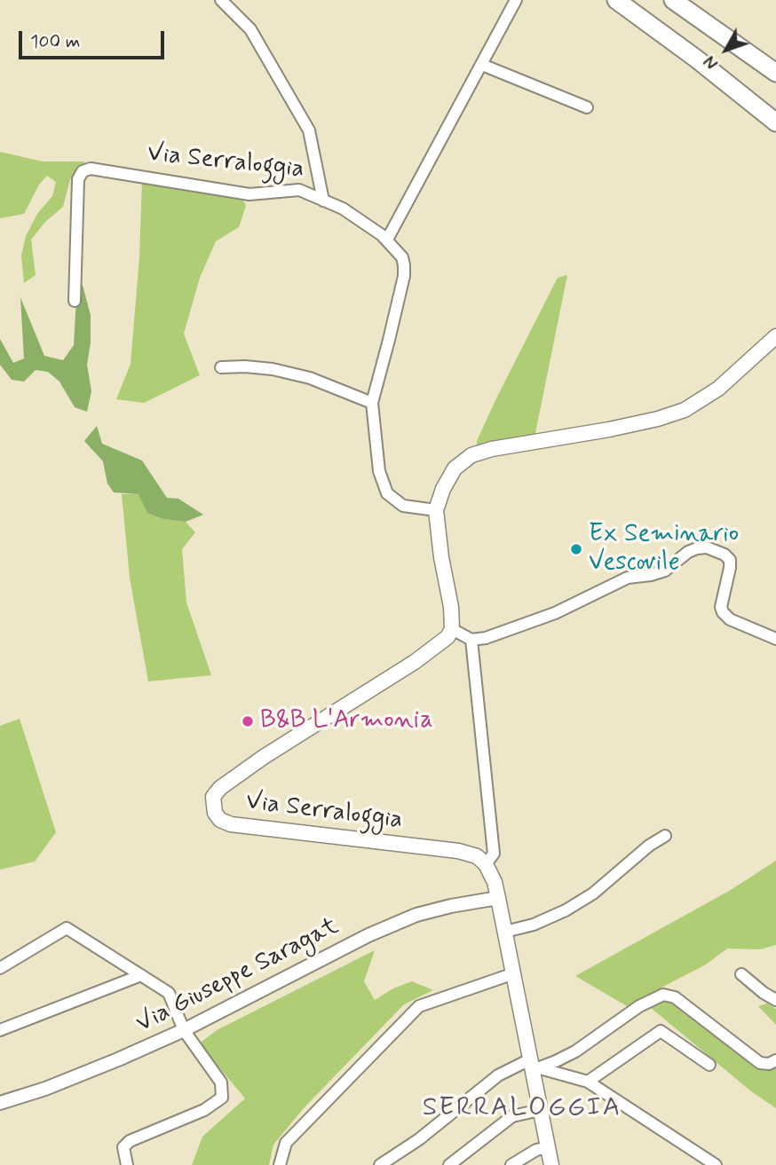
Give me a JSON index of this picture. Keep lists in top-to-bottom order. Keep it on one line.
{"streets":{"main road":["Via Serraloggia"],"street":["Via Giuseppe Saragat"]},"districts":["SERRALOGGIA"],"places":["Ex Seminario Vescovile","B&B L'Armonia"],"scale_bar":"100 m","north":"bottom left"}
